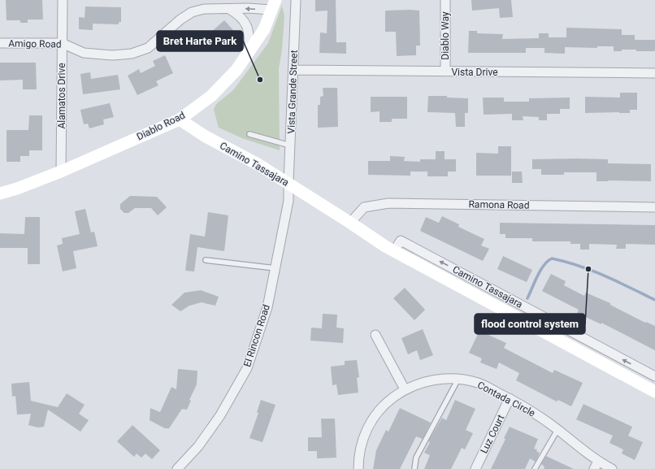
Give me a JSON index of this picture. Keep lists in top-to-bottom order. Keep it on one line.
{"streets":{"street":["Diablo Way","Amigo Road","Vista Drive","Vista Grande Street","Alamatos Drive","Diablo Road","Camino Tassajara","Ramona Road","El Rincon Road","Contada Circle","Luz Court"]},"crossings":[["Diablo Way","Vista Drive"],["Amigo Road","Alamatos Drive"],["Amigo Road","Diablo Road"],["Vista Drive","Vista Grande Street"],["Vista Grande Street","Camino Tassajara"],["Vista Grande Street","El Rincon Road"],["Alamatos Drive","Diablo Road"],["Diablo Road","Camino Tassajara"],["Camino Tassajara","Ramona Road"],["Camino Tassajara","El Rincon Road"],["Contada Circle","Luz Court"]],"places":["Bret Harte Park","flood control system"]}
